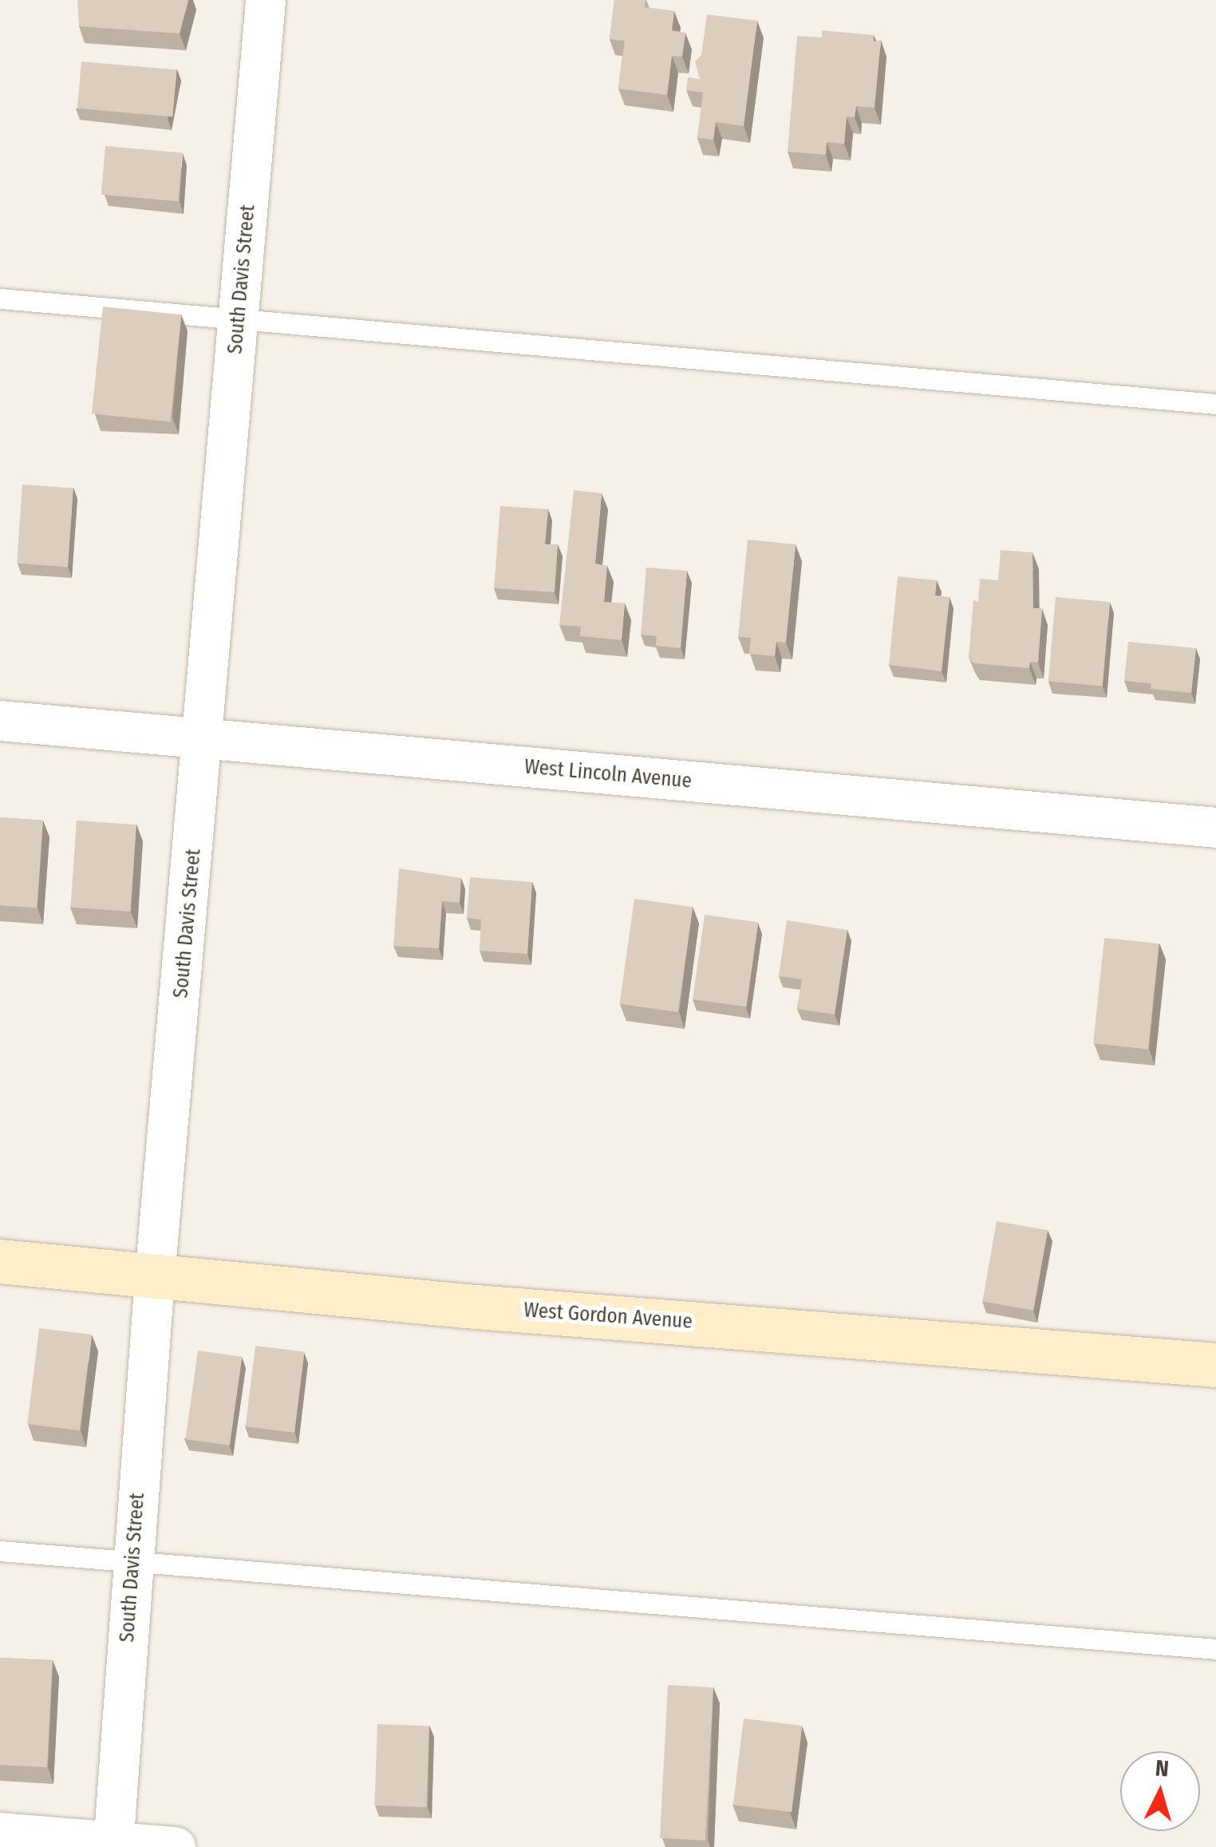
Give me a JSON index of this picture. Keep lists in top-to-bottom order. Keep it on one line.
{"streets":{"street":["South Davis Street","West Lincoln Avenue","West Gordon Avenue"]},"crossings":[["South Davis Street","West Lincoln Avenue"],["South Davis Street","West Gordon Avenue"]],"north":"top"}
